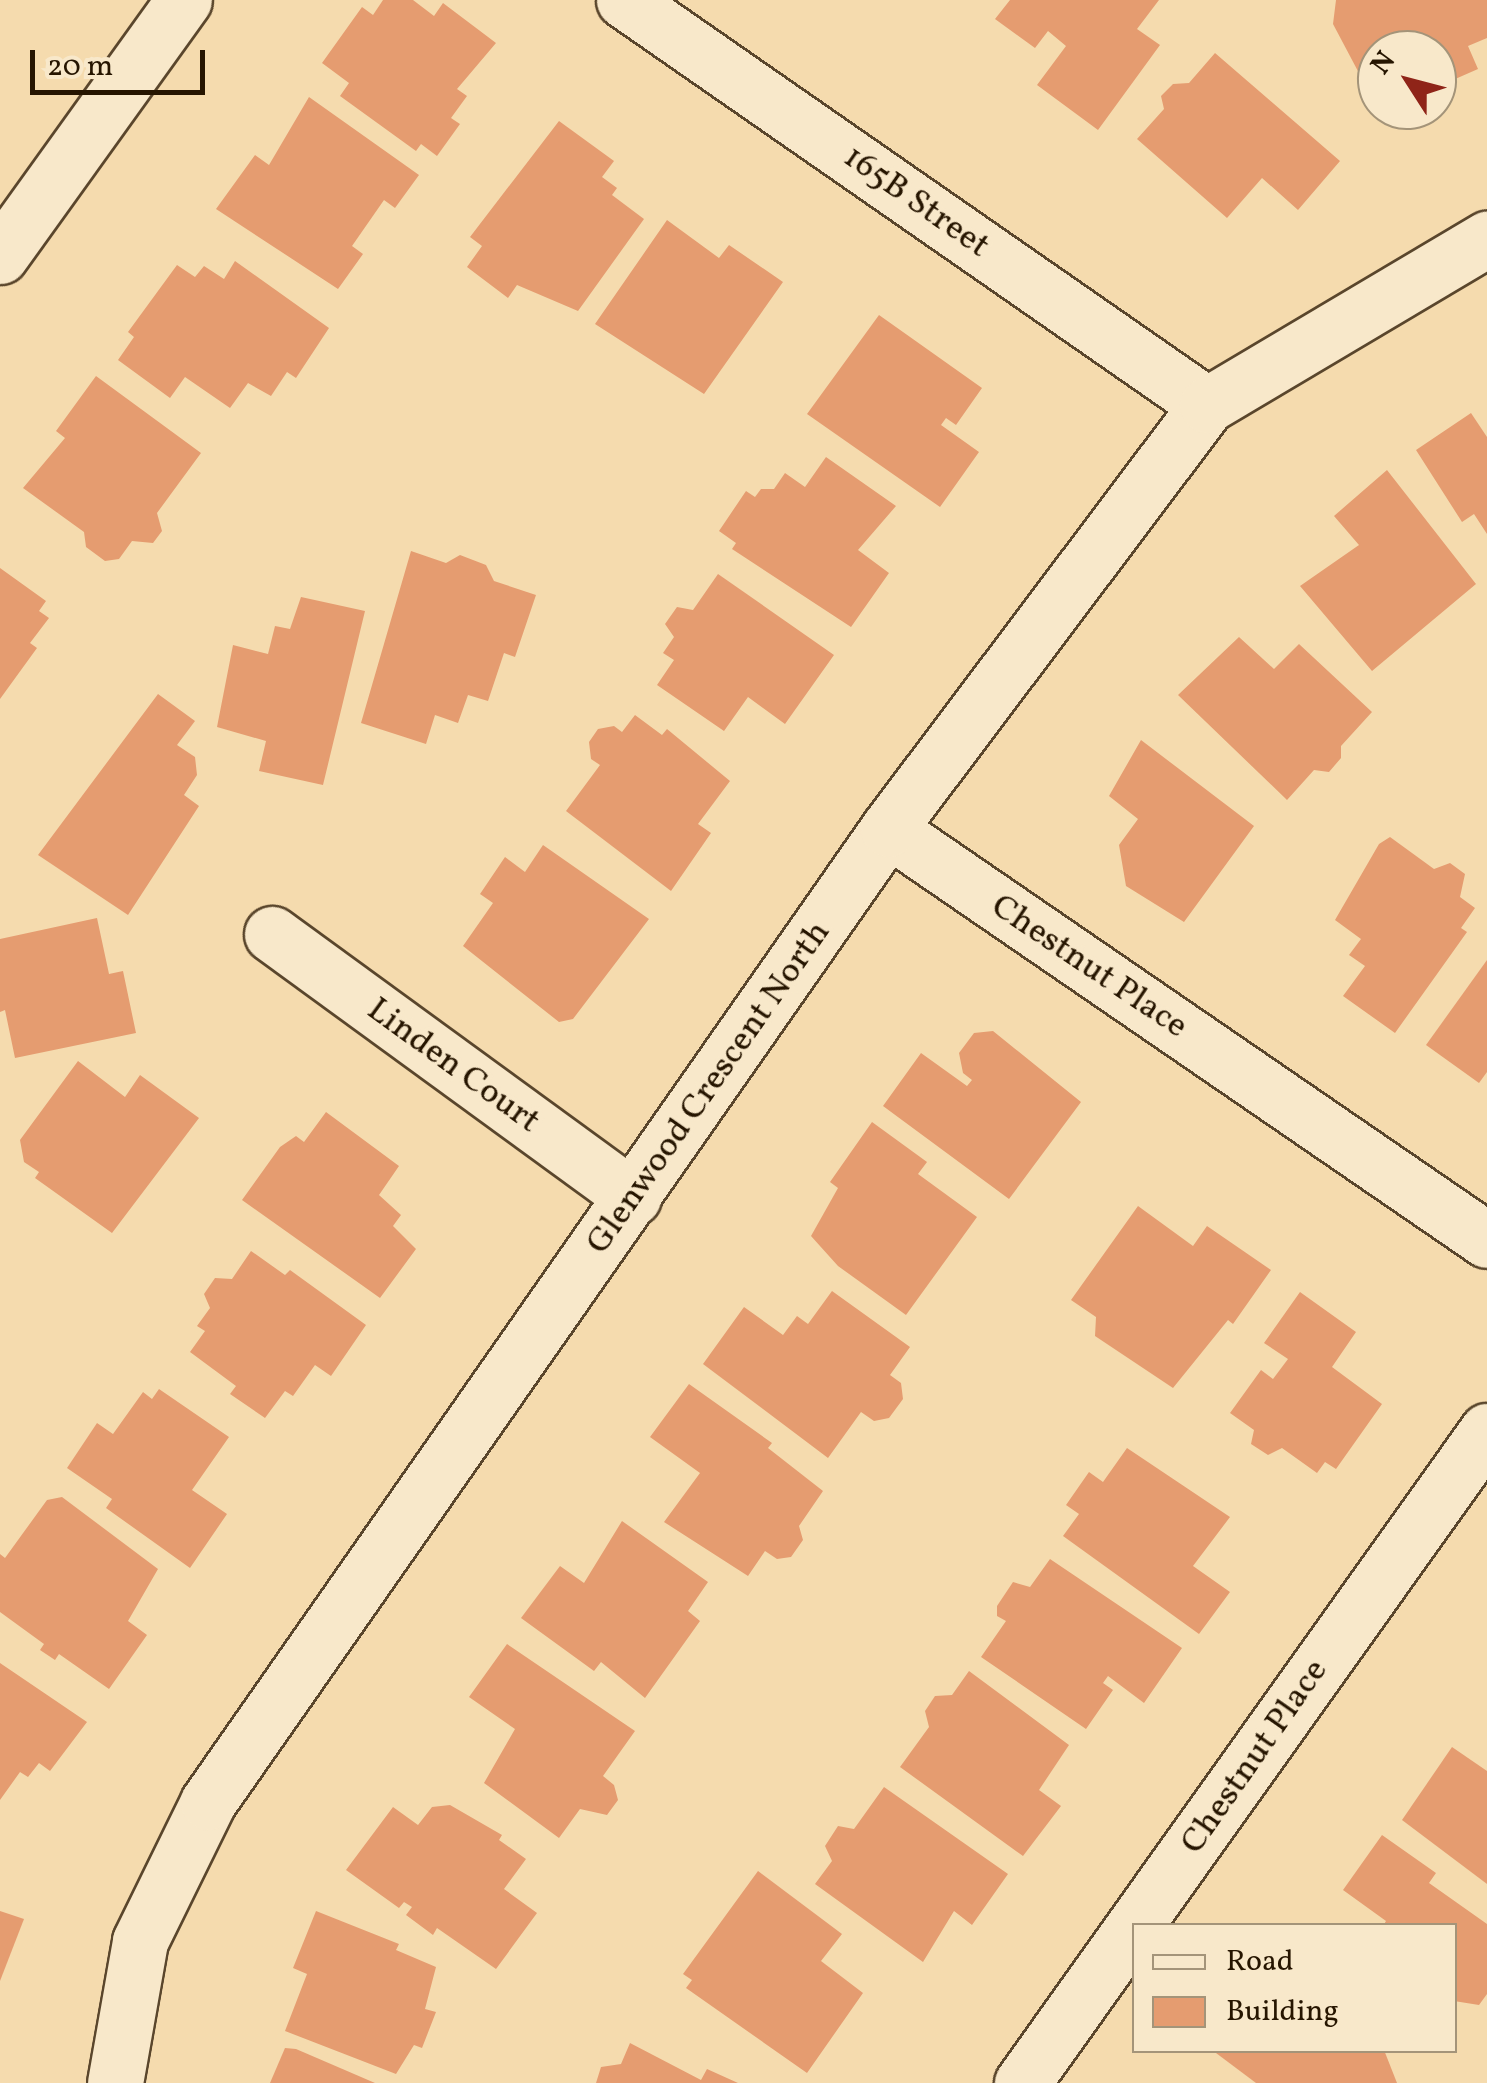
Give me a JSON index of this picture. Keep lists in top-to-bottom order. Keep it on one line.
{"streets":{"street":["165B Street","Chestnut Place","Linden Court","Glenwood Crescent North"]},"crossings":[["165B Street","Glenwood Crescent North"],["Chestnut Place","Glenwood Crescent North"],["Linden Court","Glenwood Crescent North"]],"legend":["Road","Building"],"scale_bar":"20 m","north":"top left"}
